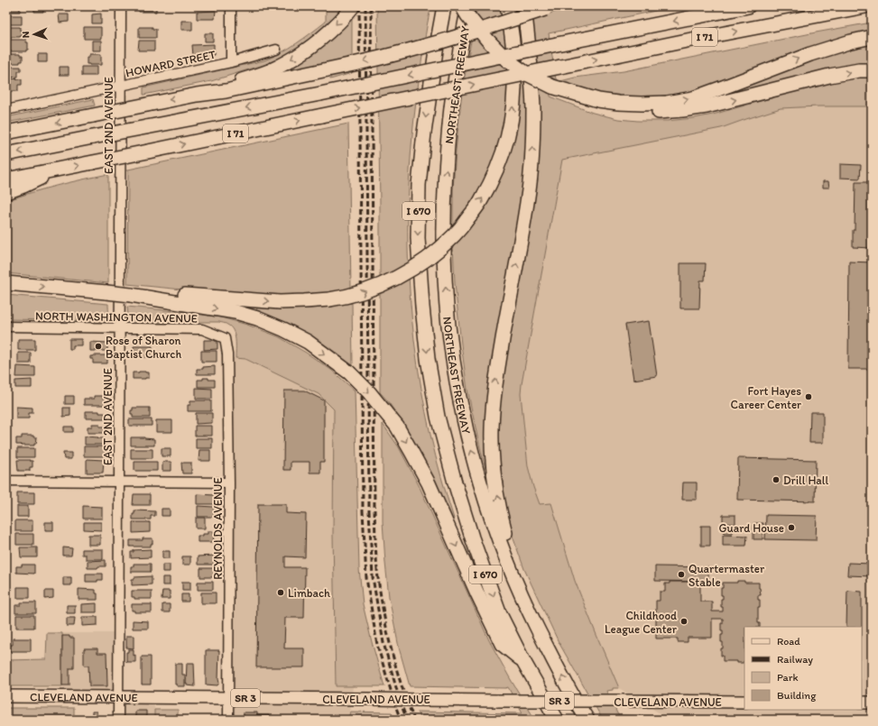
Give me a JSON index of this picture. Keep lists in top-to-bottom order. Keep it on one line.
{"streets":{"highway":["I 71","NORTHEAST FREEWAY","I 670"],"main road":["CLEVELAND AVENUE","SR 3"],"street":["HOWARD STREET","EAST 2ND AVENUE","NORTH WASHINGTON AVENUE","REYNOLDS AVENUE"]},"crossings":[["HOWARD STREET","EAST 2ND AVENUE"],["EAST 2ND AVENUE","NORTH WASHINGTON AVENUE"],["EAST 2ND AVENUE","CLEVELAND AVENUE"],["NORTH WASHINGTON AVENUE","REYNOLDS AVENUE"],["REYNOLDS AVENUE","CLEVELAND AVENUE"]],"places":["Rose of Sharon Baptist Church","Fort Hayes Career Center","Drill Hall","Guard House","Quartermaster Stable","Limbach","Childhood League Center"],"legend":["Road","Railway","Park","Building"],"north":"left"}
